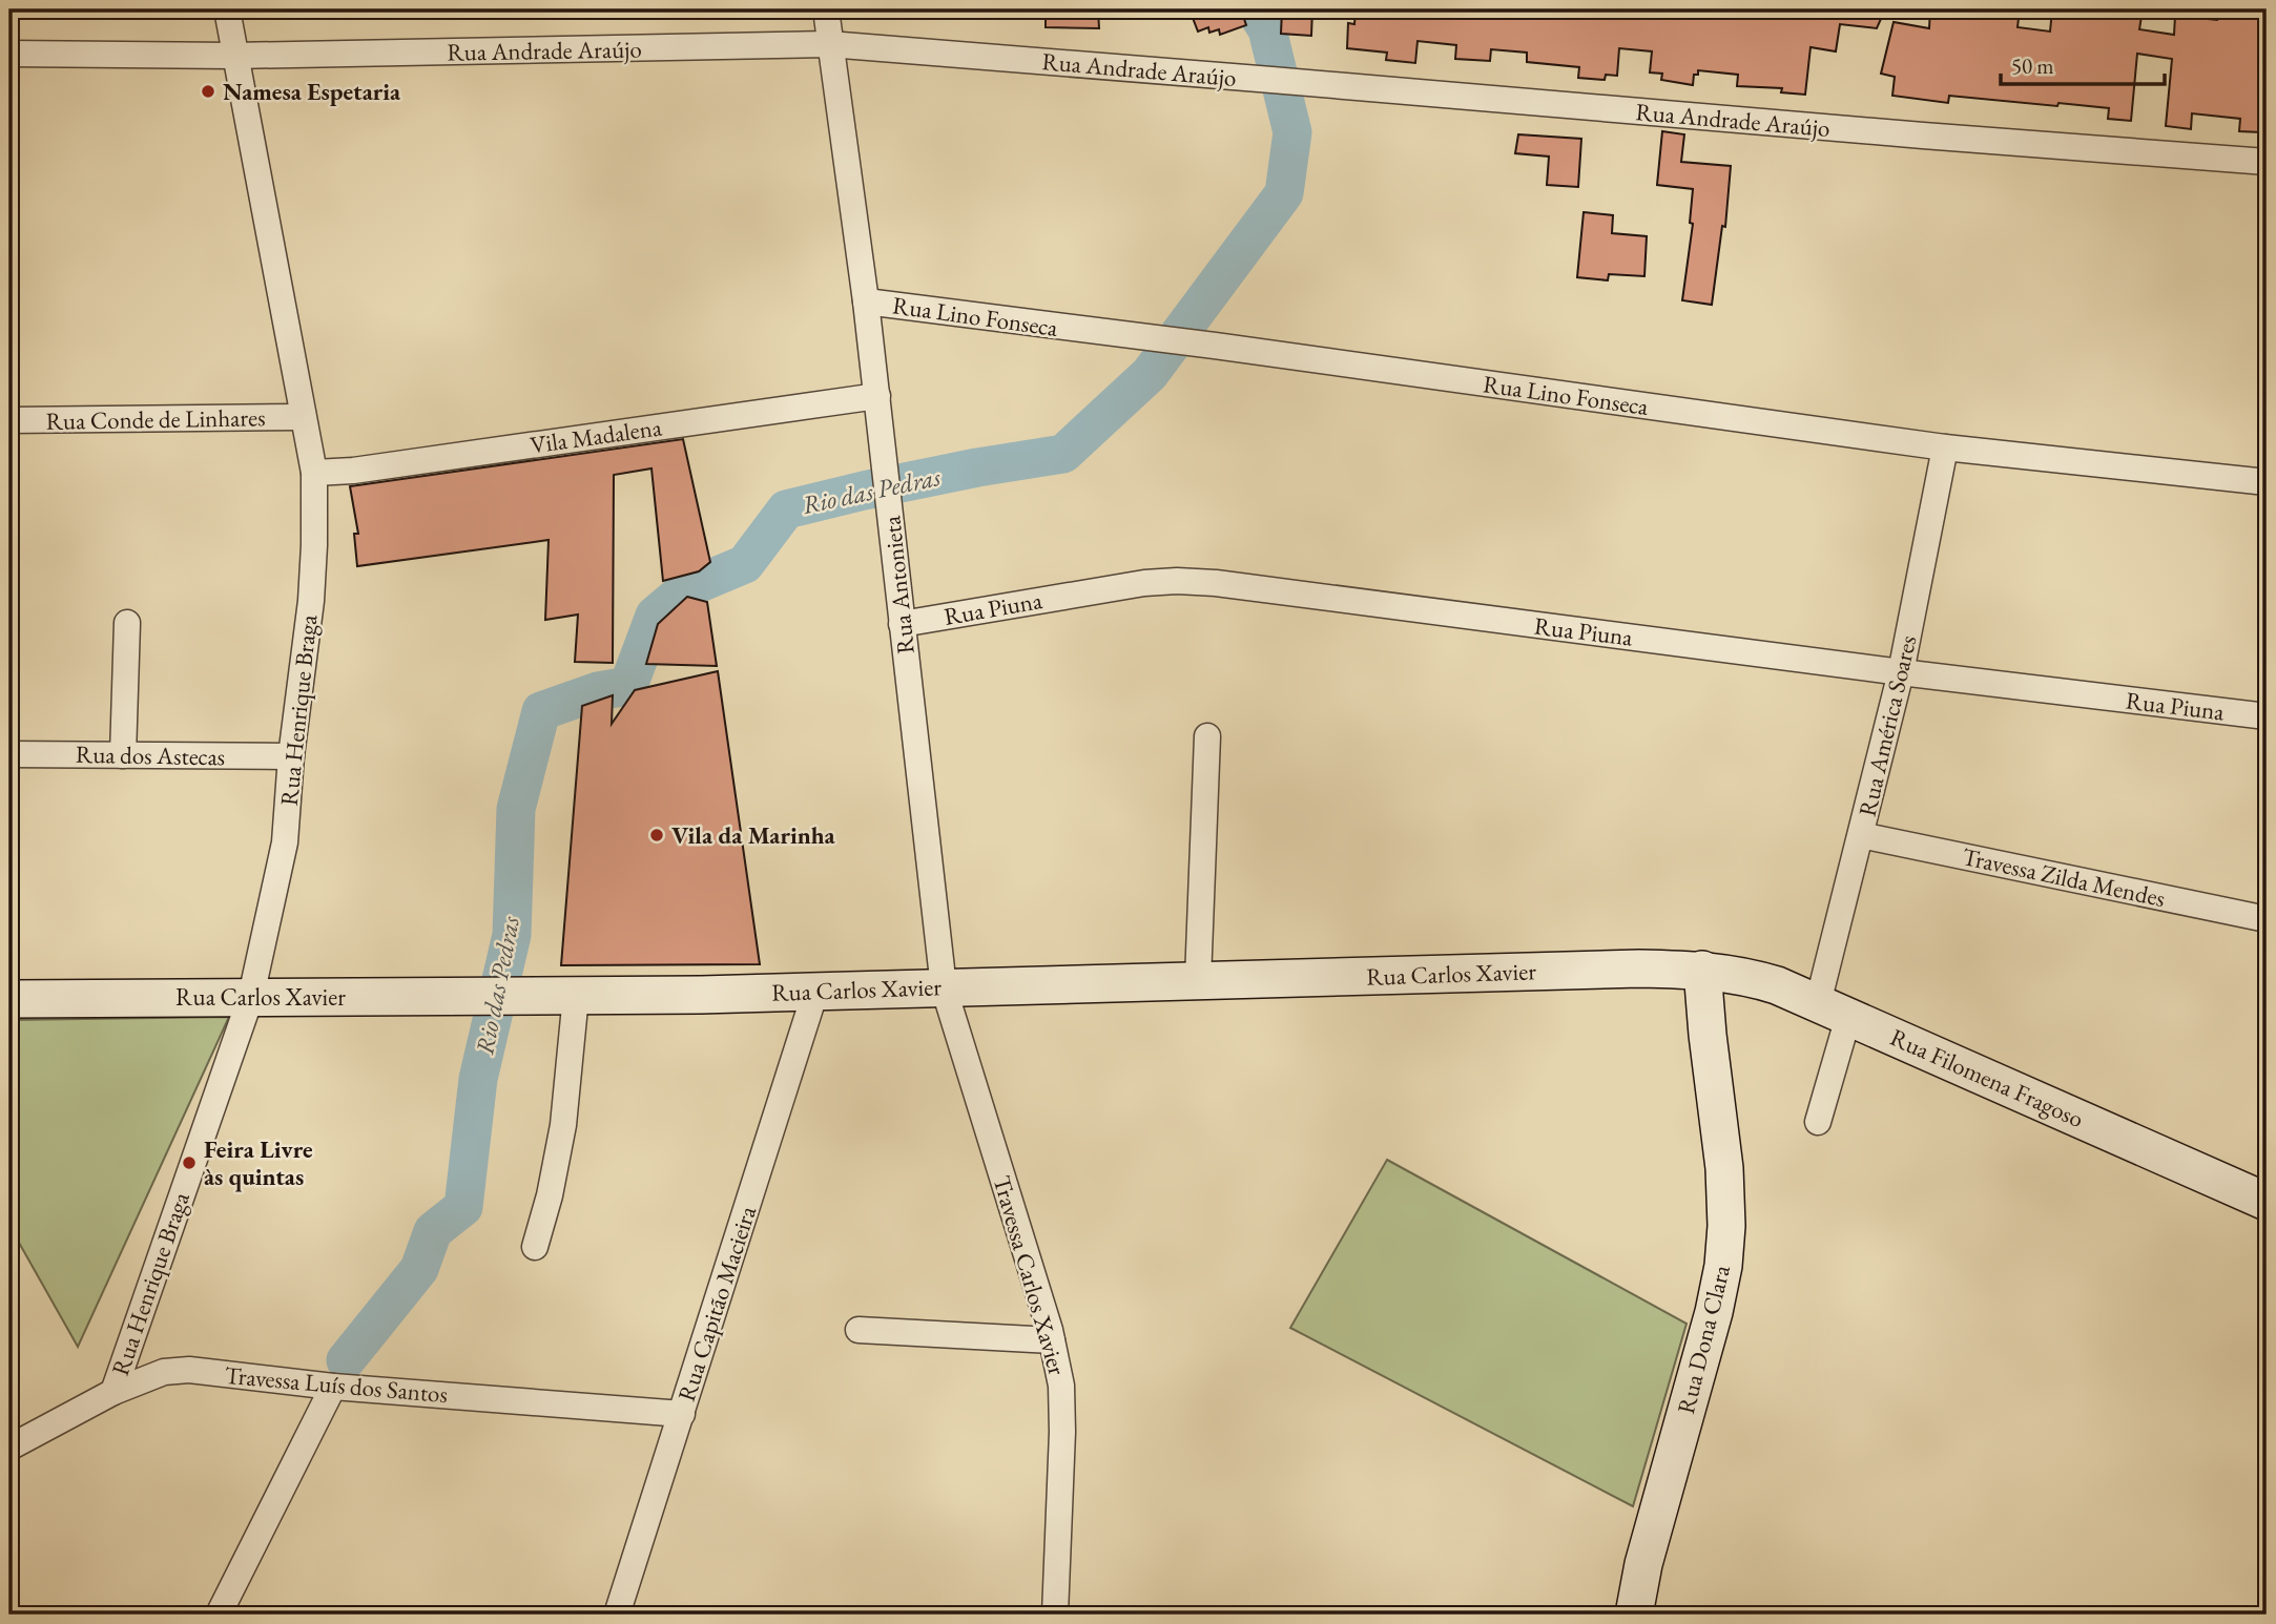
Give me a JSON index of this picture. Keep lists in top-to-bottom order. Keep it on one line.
{"streets":{"street":["Rua Andrade Araújo","Rua Lino Fonseca","Rua Conde de Linhares","Vila Madalena","Rua Antonieta","Rua Piuna","Rua Henrique Braga","Rua América Soares","Rua dos Astecas","Travessa Zilda Mendes","Rua Carlos Xavier","Rua Filomena Fragoso","Travessa Carlos Xavier","Rua Capitão Macieira","Rua Dona Clara","Travessa Luís dos Santos"]},"crossings":[["Rua Andrade Araújo","Rua Antonieta"],["Rua Andrade Araújo","Rua Henrique Braga"],["Rua Lino Fonseca","Rua Antonieta"],["Rua Lino Fonseca","Rua América Soares"],["Rua Conde de Linhares","Rua Henrique Braga"],["Vila Madalena","Rua Antonieta"],["Vila Madalena","Rua Henrique Braga"],["Rua Antonieta","Rua Piuna"],["Rua Antonieta","Rua Carlos Xavier"],["Rua Antonieta","Travessa Carlos Xavier"],["Rua Piuna","Rua América Soares"],["Rua Henrique Braga","Rua dos Astecas"],["Rua Henrique Braga","Rua Carlos Xavier"],["Rua Henrique Braga","Travessa Luís dos Santos"],["Rua América Soares","Travessa Zilda Mendes"],["Rua América Soares","Rua Filomena Fragoso"],["Rua Carlos Xavier","Rua Filomena Fragoso"],["Rua Carlos Xavier","Travessa Carlos Xavier"],["Rua Carlos Xavier","Rua Capitão Macieira"],["Rua Carlos Xavier","Rua Dona Clara"],["Rua Filomena Fragoso","Rua Dona Clara"],["Rua Capitão Macieira","Travessa Luís dos Santos"]],"water":["Rio das Pedras"],"places":["Namesa Espetaria","Vila da Marinha","Feira Livre às quintas"],"scale_bar":"50 m"}
